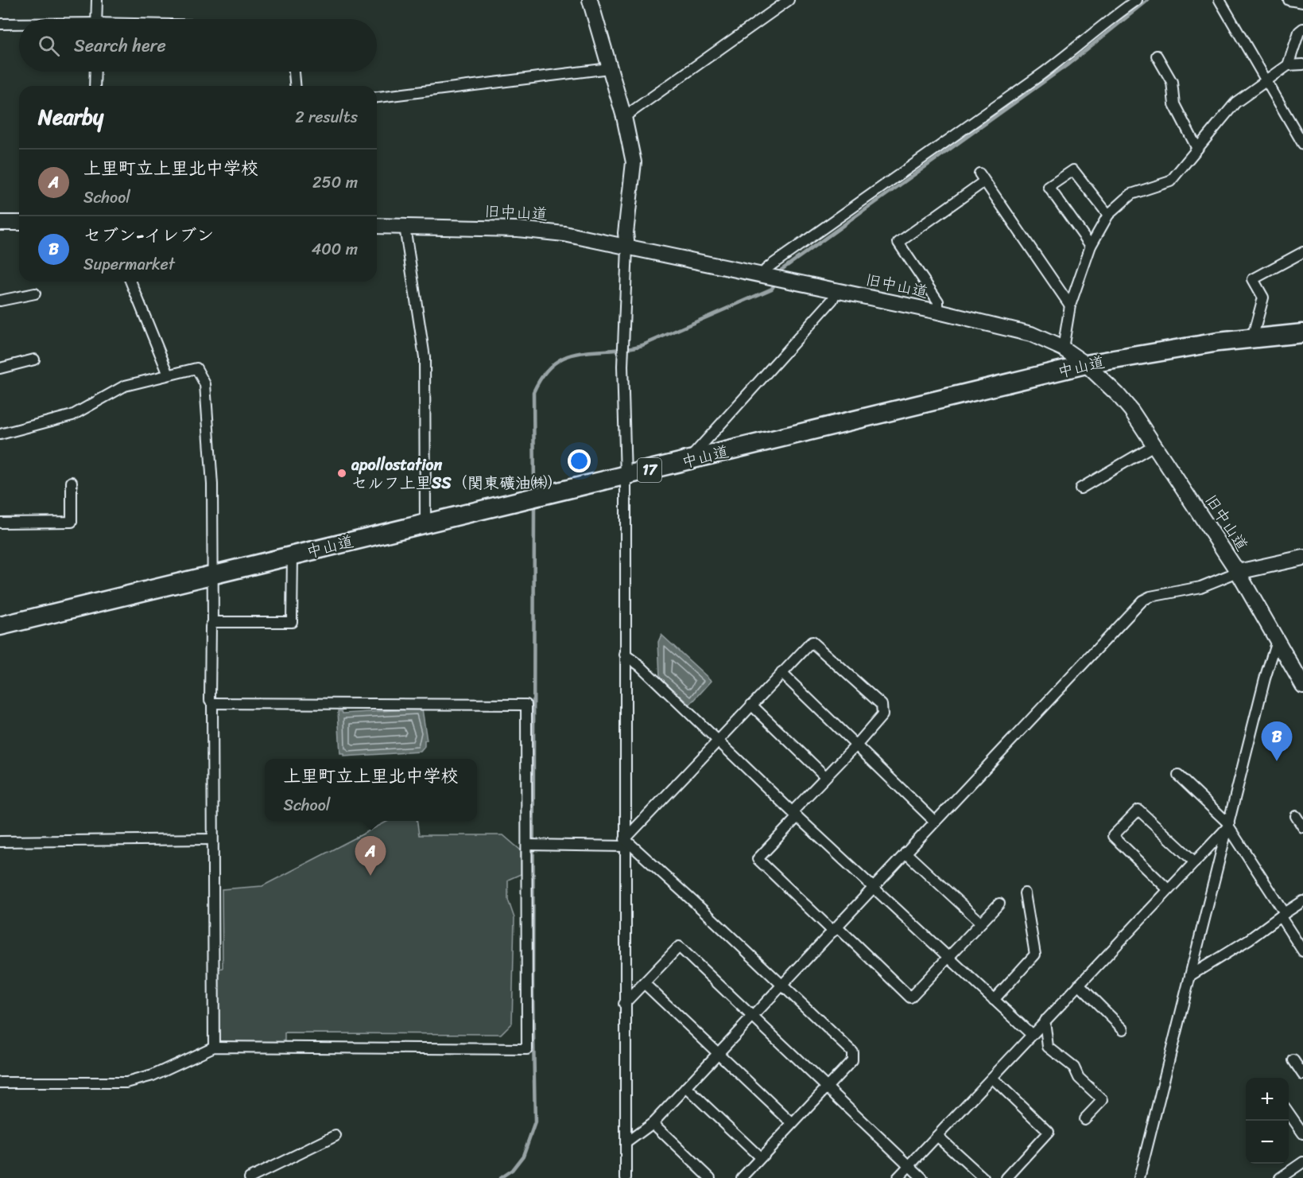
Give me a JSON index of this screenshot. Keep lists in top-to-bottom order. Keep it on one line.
{"streets":{"highway":["中山道","17"],"main road":["旧中山道"]},"crossings":[["旧中山道","中山道"]],"places":["apollostation セルフ上里SS（関東礦油㈱）"],"page":{"search":"Search here","heading":["Nearby","2 results"],"list":[{"mark":"A","name":"上里町立上里北中学校","note":"School","value":"250 m"},{"mark":"B","name":"セブン-イレブン","note":"Supermarket","value":"400 m"}],"pins":["B","A"],"popup":["上里町立上里北中学校","School"],"map_buttons":["+","−"]}}
